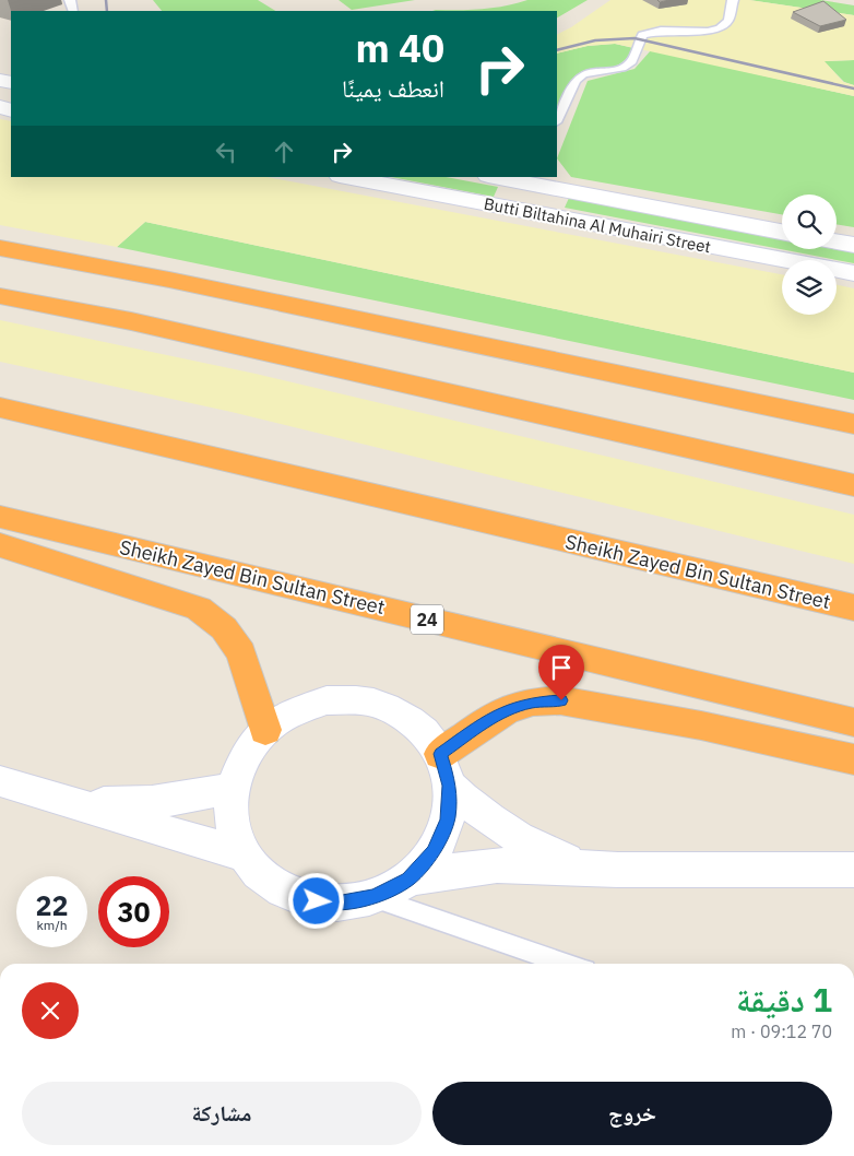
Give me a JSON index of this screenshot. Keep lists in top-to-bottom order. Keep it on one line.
{"streets":{"highway":["Sheikh Zayed Bin Sultan Street","24"],"street":["Butti Biltahina Al Muhairi Street"]},"page":{"turn":["40 m","انعطف يمينًا"],"speed":"22 km/h","limit":"30","heading":["1 دقيقة","70 m · 09:12"],"buttons":["خروج","مشاركة"]}}
